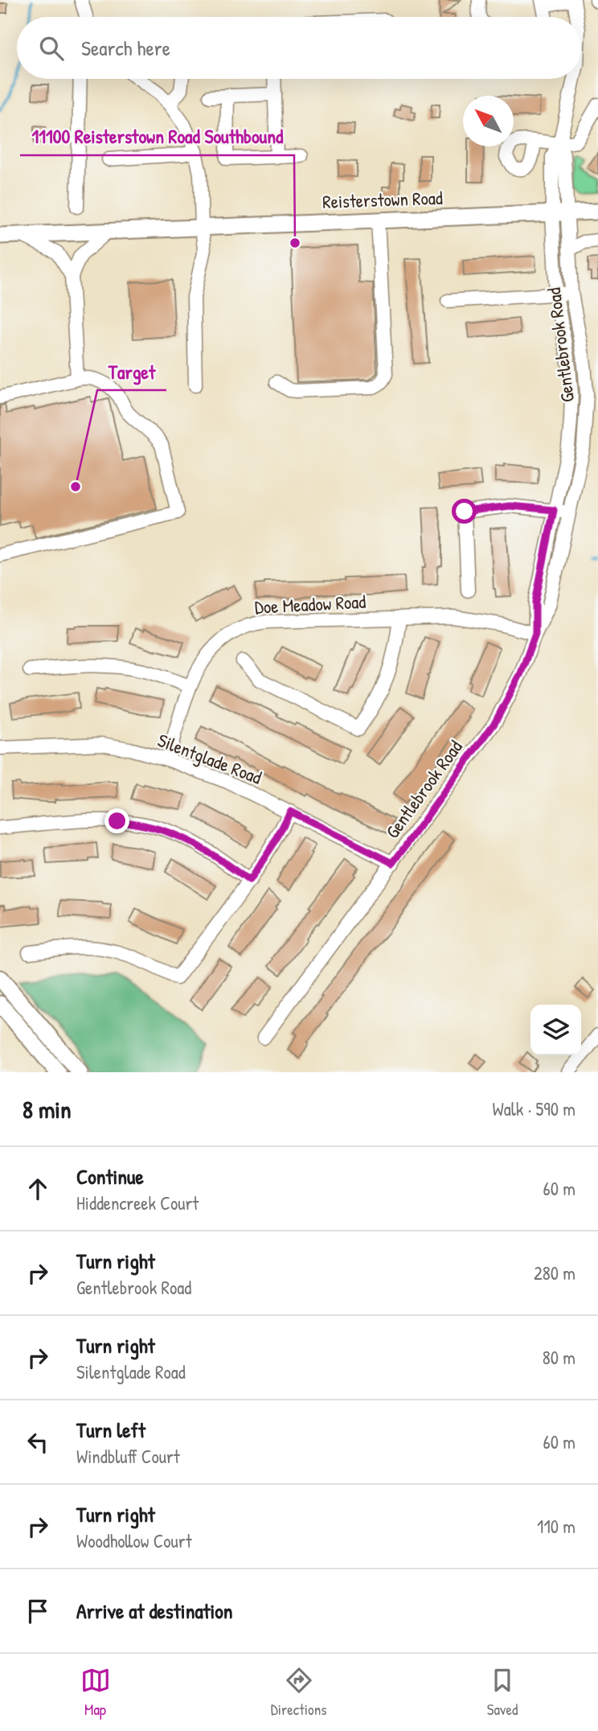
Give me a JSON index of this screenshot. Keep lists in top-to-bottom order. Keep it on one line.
{"streets":{"main road":["Reisterstown Road"],"street":["Gentlebrook Road","Doe Meadow Road","Silentglade Road"]},"crossings":[["Reisterstown Road","Gentlebrook Road"],["Gentlebrook Road","Doe Meadow Road"],["Gentlebrook Road","Silentglade Road"],["Doe Meadow Road","Silentglade Road"]],"places":["11100 Reisterstown Road Southbound","Target"],"north":"top left","page":{"search":"Search here","heading":["8 min","Walk · 590 m"],"list":[["Continue","Hiddencreek Court","60 m"],["Turn right","Gentlebrook Road","280 m"],["Turn right","Silentglade Road","80 m"],["Turn left","Windbluff Court","60 m"],["Turn right","Woodhollow Court","110 m"],"Arrive at destination"],"nav":["Map","Directions","Saved"]}}
